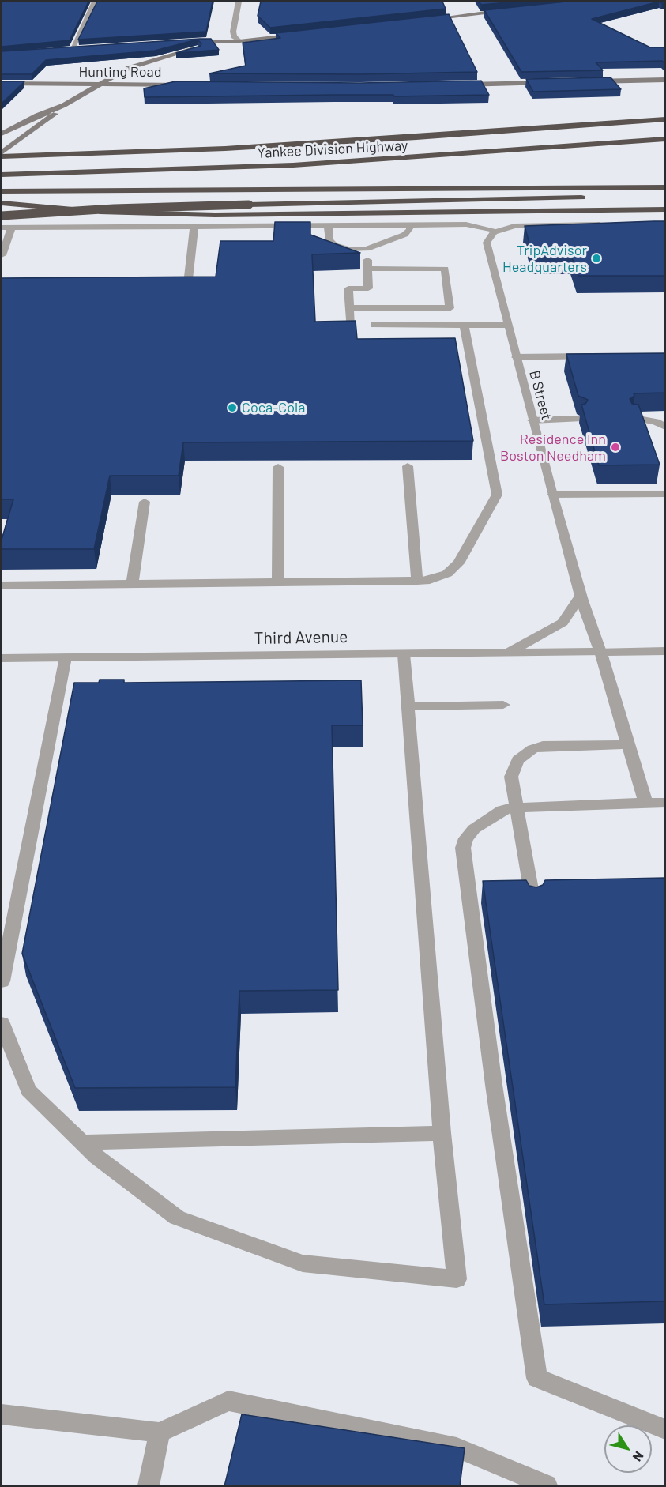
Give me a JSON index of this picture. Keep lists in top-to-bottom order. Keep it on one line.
{"streets":{"highway":["Yankee Division Highway"],"main road":["Hunting Road"],"street":["B Street","Third Avenue"]},"crossings":[["B Street","Third Avenue"]],"places":["TripAdvisor Headquarters","Coca-Cola","Residence Inn Boston Needham"],"north":"bottom right"}
